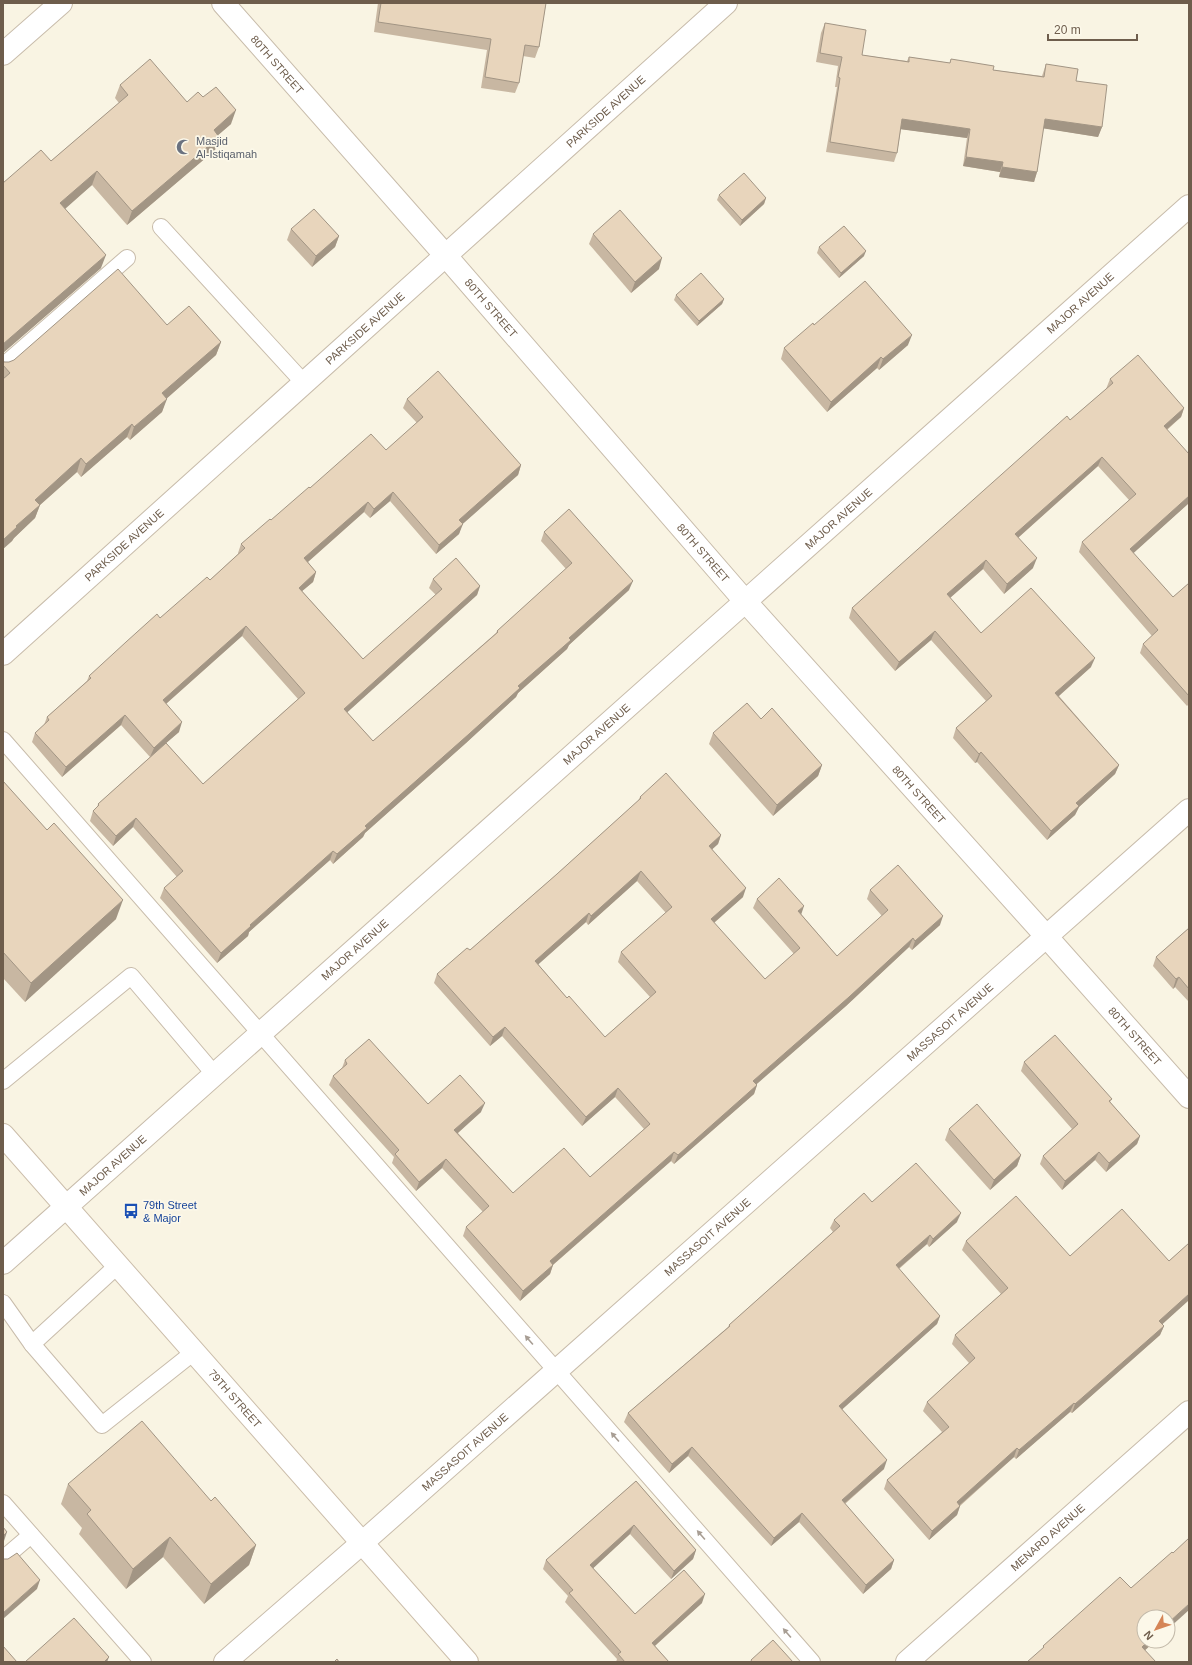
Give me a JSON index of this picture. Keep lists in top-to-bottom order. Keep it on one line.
{"streets":{"street":["80TH STREET","PARKSIDE AVENUE","MAJOR AVENUE","MASSASOIT AVENUE","79TH STREET","MENARD AVENUE"]},"crossings":[["80TH STREET","PARKSIDE AVENUE"],["80TH STREET","MAJOR AVENUE"],["80TH STREET","MASSASOIT AVENUE"],["MAJOR AVENUE","79TH STREET"],["MASSASOIT AVENUE","79TH STREET"]],"places":{"mosque":["Masjid Al-Istiqamah"],"bus stop":["79th Street & Major"]},"scale_bar":"20 m","north":"bottom left"}
